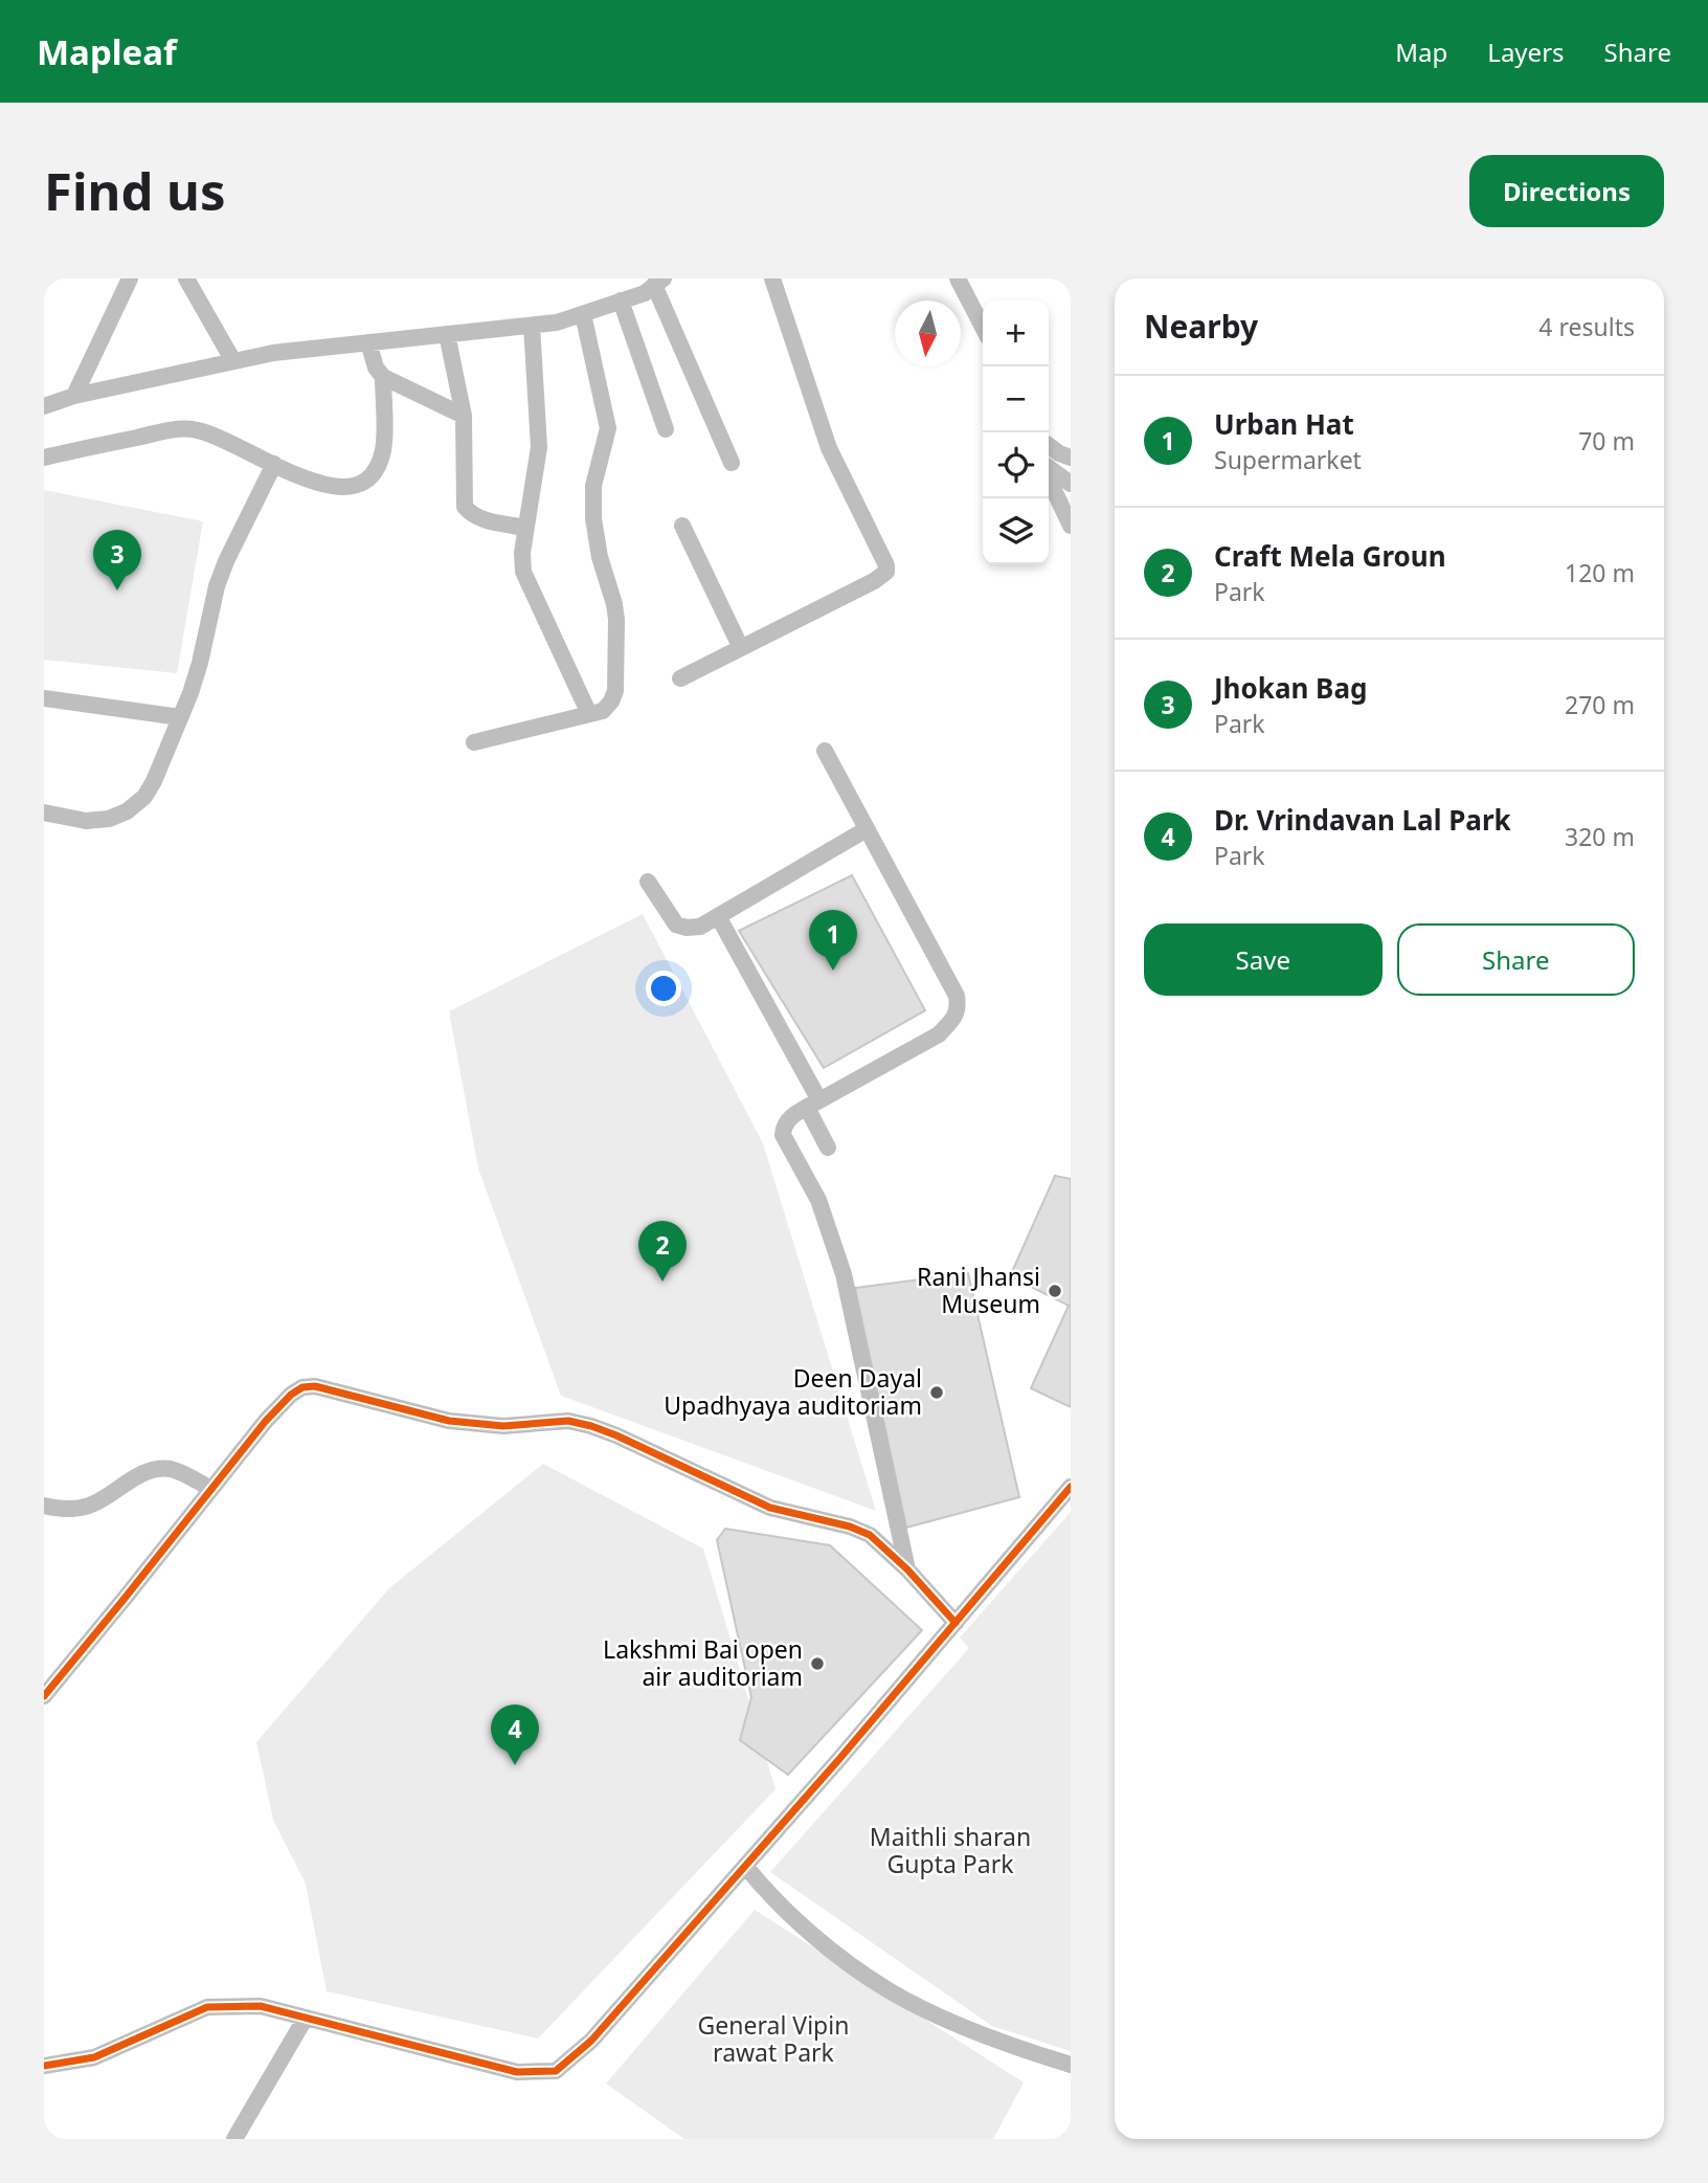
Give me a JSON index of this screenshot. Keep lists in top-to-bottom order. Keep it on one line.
{"parks":["Maithli sharan Gupta Park","General Vipin rawat Park"],"places":["Rani Jhansi Museum","Deen Dayal Upadhyaya auditoriam","Lakshmi Bai open air auditoriam"],"north":"bottom","page":{"header":"Mapleaf","nav":["Map","Layers","Share"],"buttons":["Directions",["Save","Share"]],"title":"Find us","heading":["Nearby","4 results"],"map_buttons":["+","−"],"list":[{"mark":"1","name":"Urban Hat","note":"Supermarket","value":"70 m"},{"mark":"2","name":"Craft Mela Groun","note":"Park","value":"120 m"},{"mark":"3","name":"Jhokan Bag","note":"Park","value":"270 m"},{"mark":"4","name":"Dr. Vrindavan Lal Park","note":"Park","value":"320 m"}],"pins":["3","1","2","4"]}}
